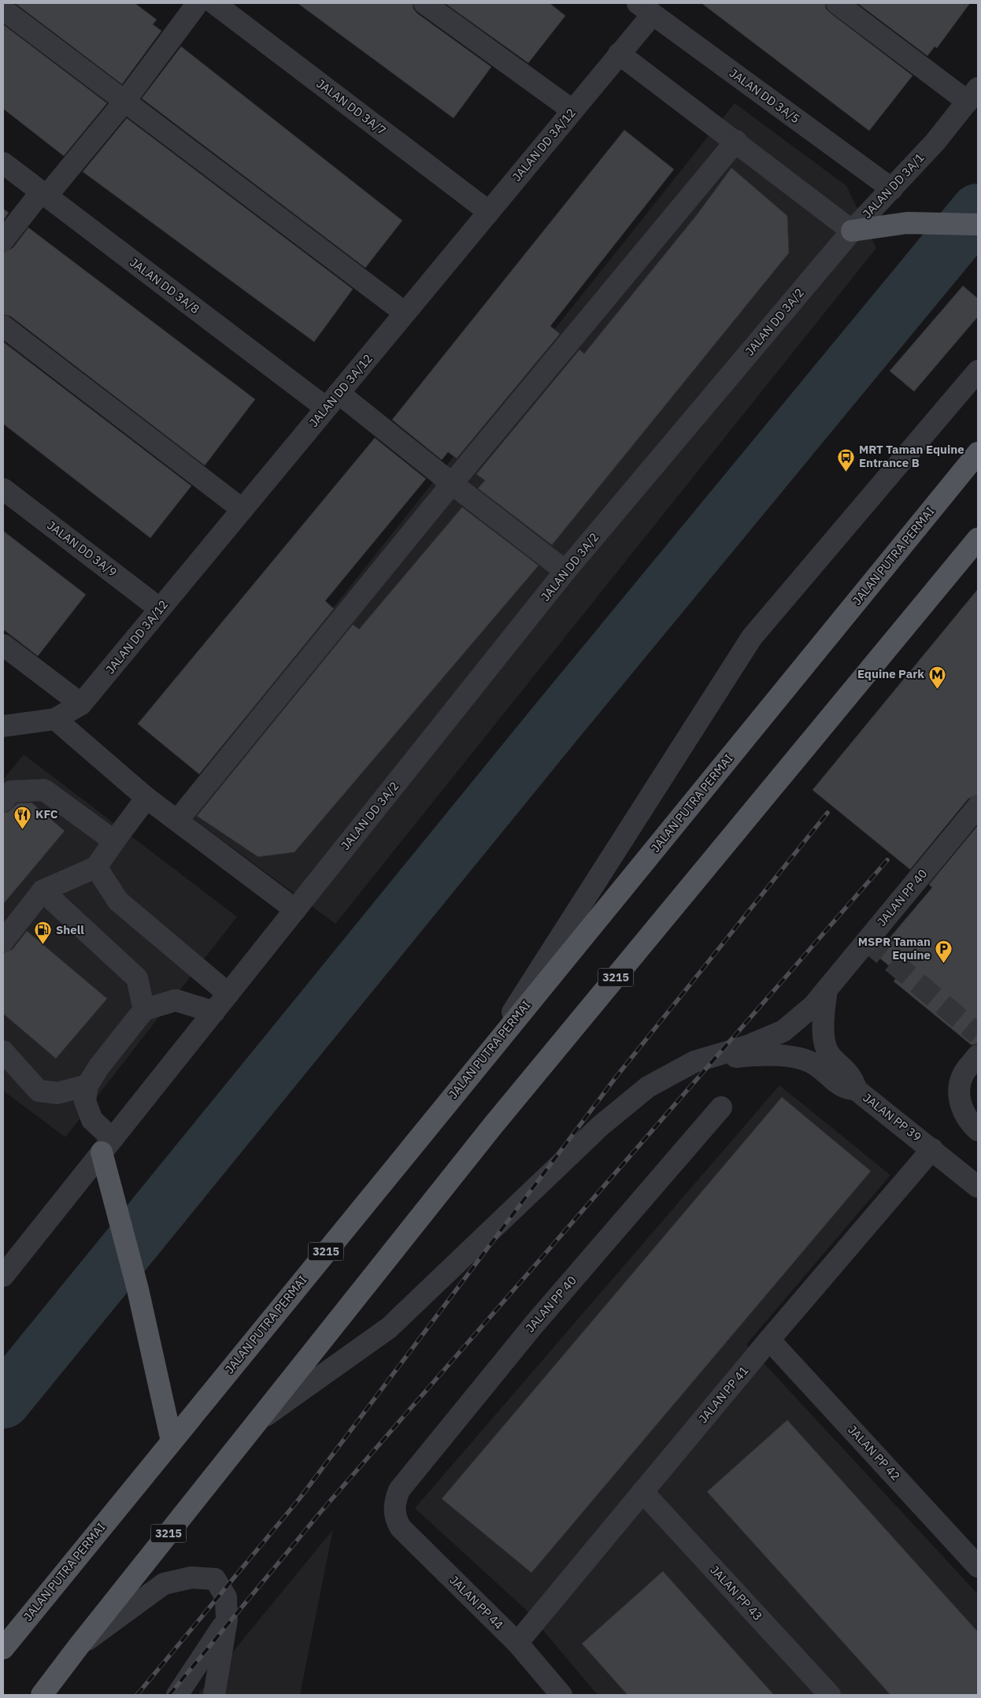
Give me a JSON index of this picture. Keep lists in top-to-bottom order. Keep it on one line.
{"streets":{"main road":["JALAN PUTRA PERMAI","3215"],"street":["JALAN DD 3A/5","JALAN DD 3A/7","JALAN DD 3A/12","JALAN DD 3A/1","JALAN DD 3A/8","JALAN DD 3A/2","JALAN DD 3A/9","JALAN PP 40","JALAN PP 39","JALAN PP 41","JALAN PP 42","JALAN PP 43","JALAN PP 44"]},"crossings":[["JALAN DD 3A/5","JALAN DD 3A/12"],["JALAN DD 3A/5","JALAN DD 3A/1"],["JALAN DD 3A/7","JALAN DD 3A/12"],["JALAN DD 3A/12","JALAN DD 3A/8"],["JALAN DD 3A/12","JALAN DD 3A/9"],["JALAN DD 3A/1","JALAN DD 3A/2"],["JALAN DD 3A/8","JALAN DD 3A/2"],["JALAN PP 40","JALAN PP 39"],["JALAN PP 40","JALAN PP 44"],["JALAN PP 39","JALAN PP 41"],["JALAN PP 41","JALAN PP 42"],["JALAN PP 41","JALAN PP 43"],["JALAN PP 41","JALAN PP 44"]],"places":{"bus stop":["MRT Taman Equine Entrance B"],"metro station":["Equine Park"],"restaurant":["KFC"],"fuel station":["Shell"],"parking":["MSPR Taman Equine"]}}
